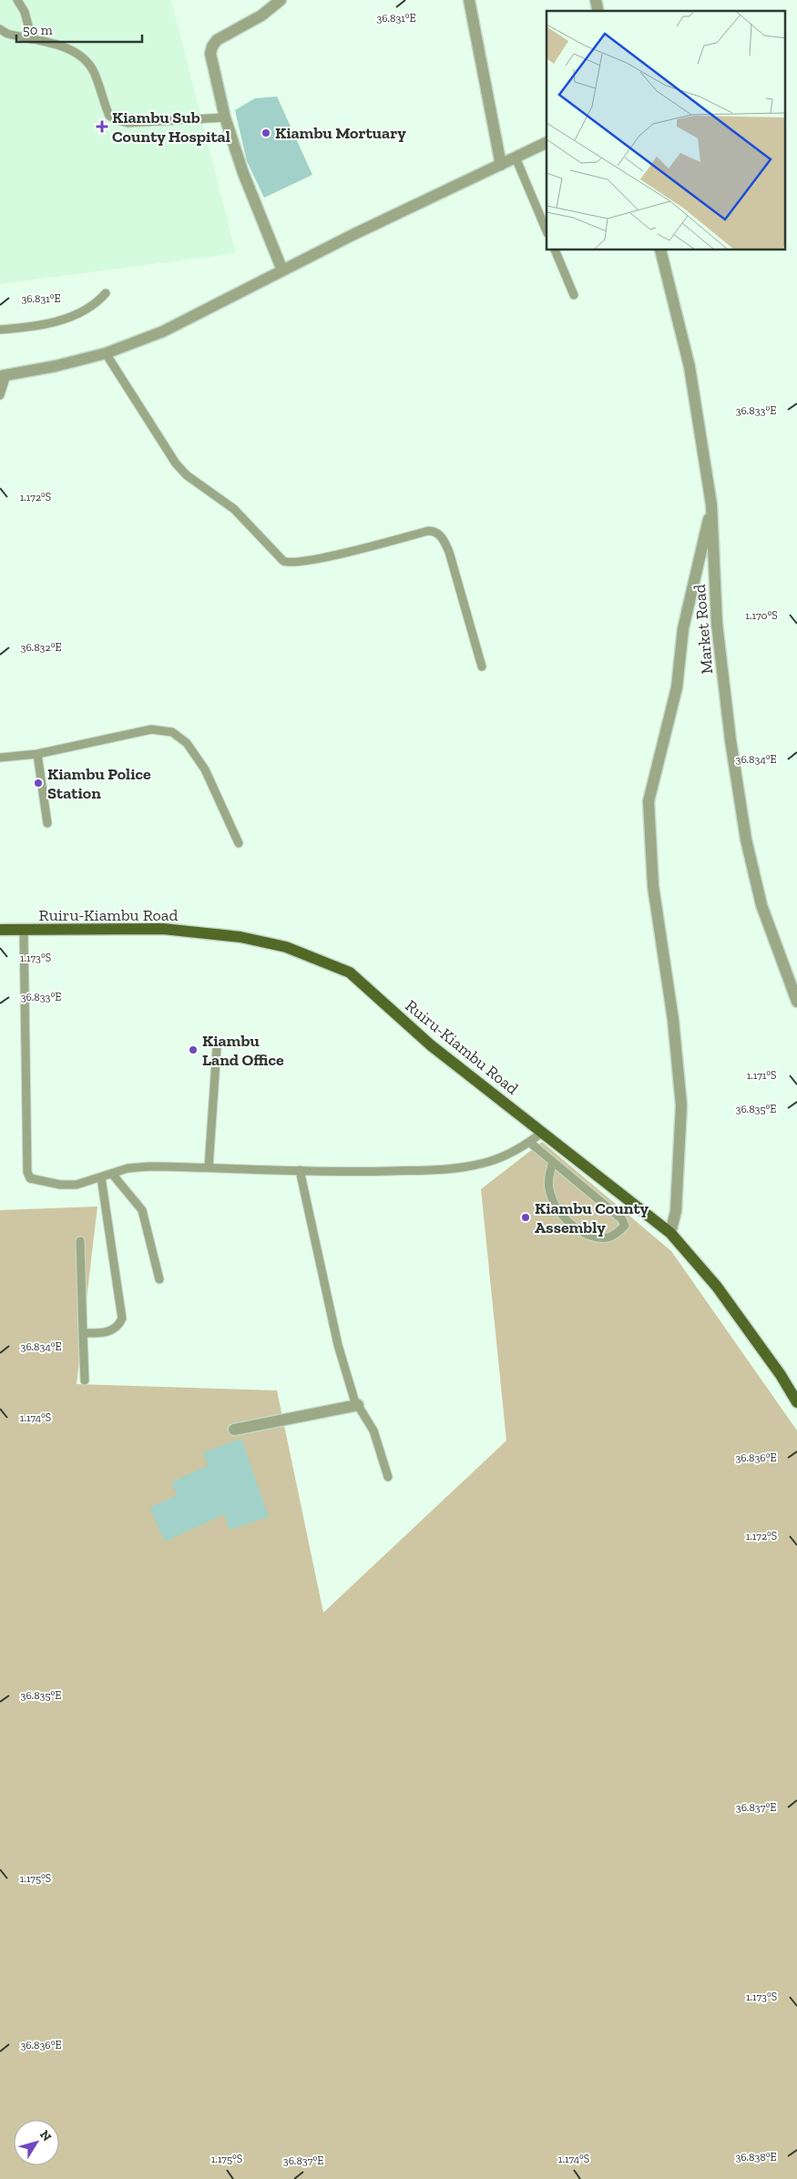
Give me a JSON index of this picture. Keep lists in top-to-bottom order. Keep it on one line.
{"streets":{"main road":["Ruiru-Kiambu Road"],"street":["Market Road"]},"places":{"health":["Kiambu Sub County Hospital"],"other":["Kiambu Mortuary","Kiambu Police Station","Kiambu Land Office","Kiambu County Assembly"]},"scale_bar":"50 m","north":"top right","coordinates":["36.831°E","36.833°E","1.172°S","1.170°S","36.832°E","36.834°E","1.173°S","1.171°S","36.835°E","1.174°S","36.836°E","36.837°E","1.175°S","36.838°E"]}
